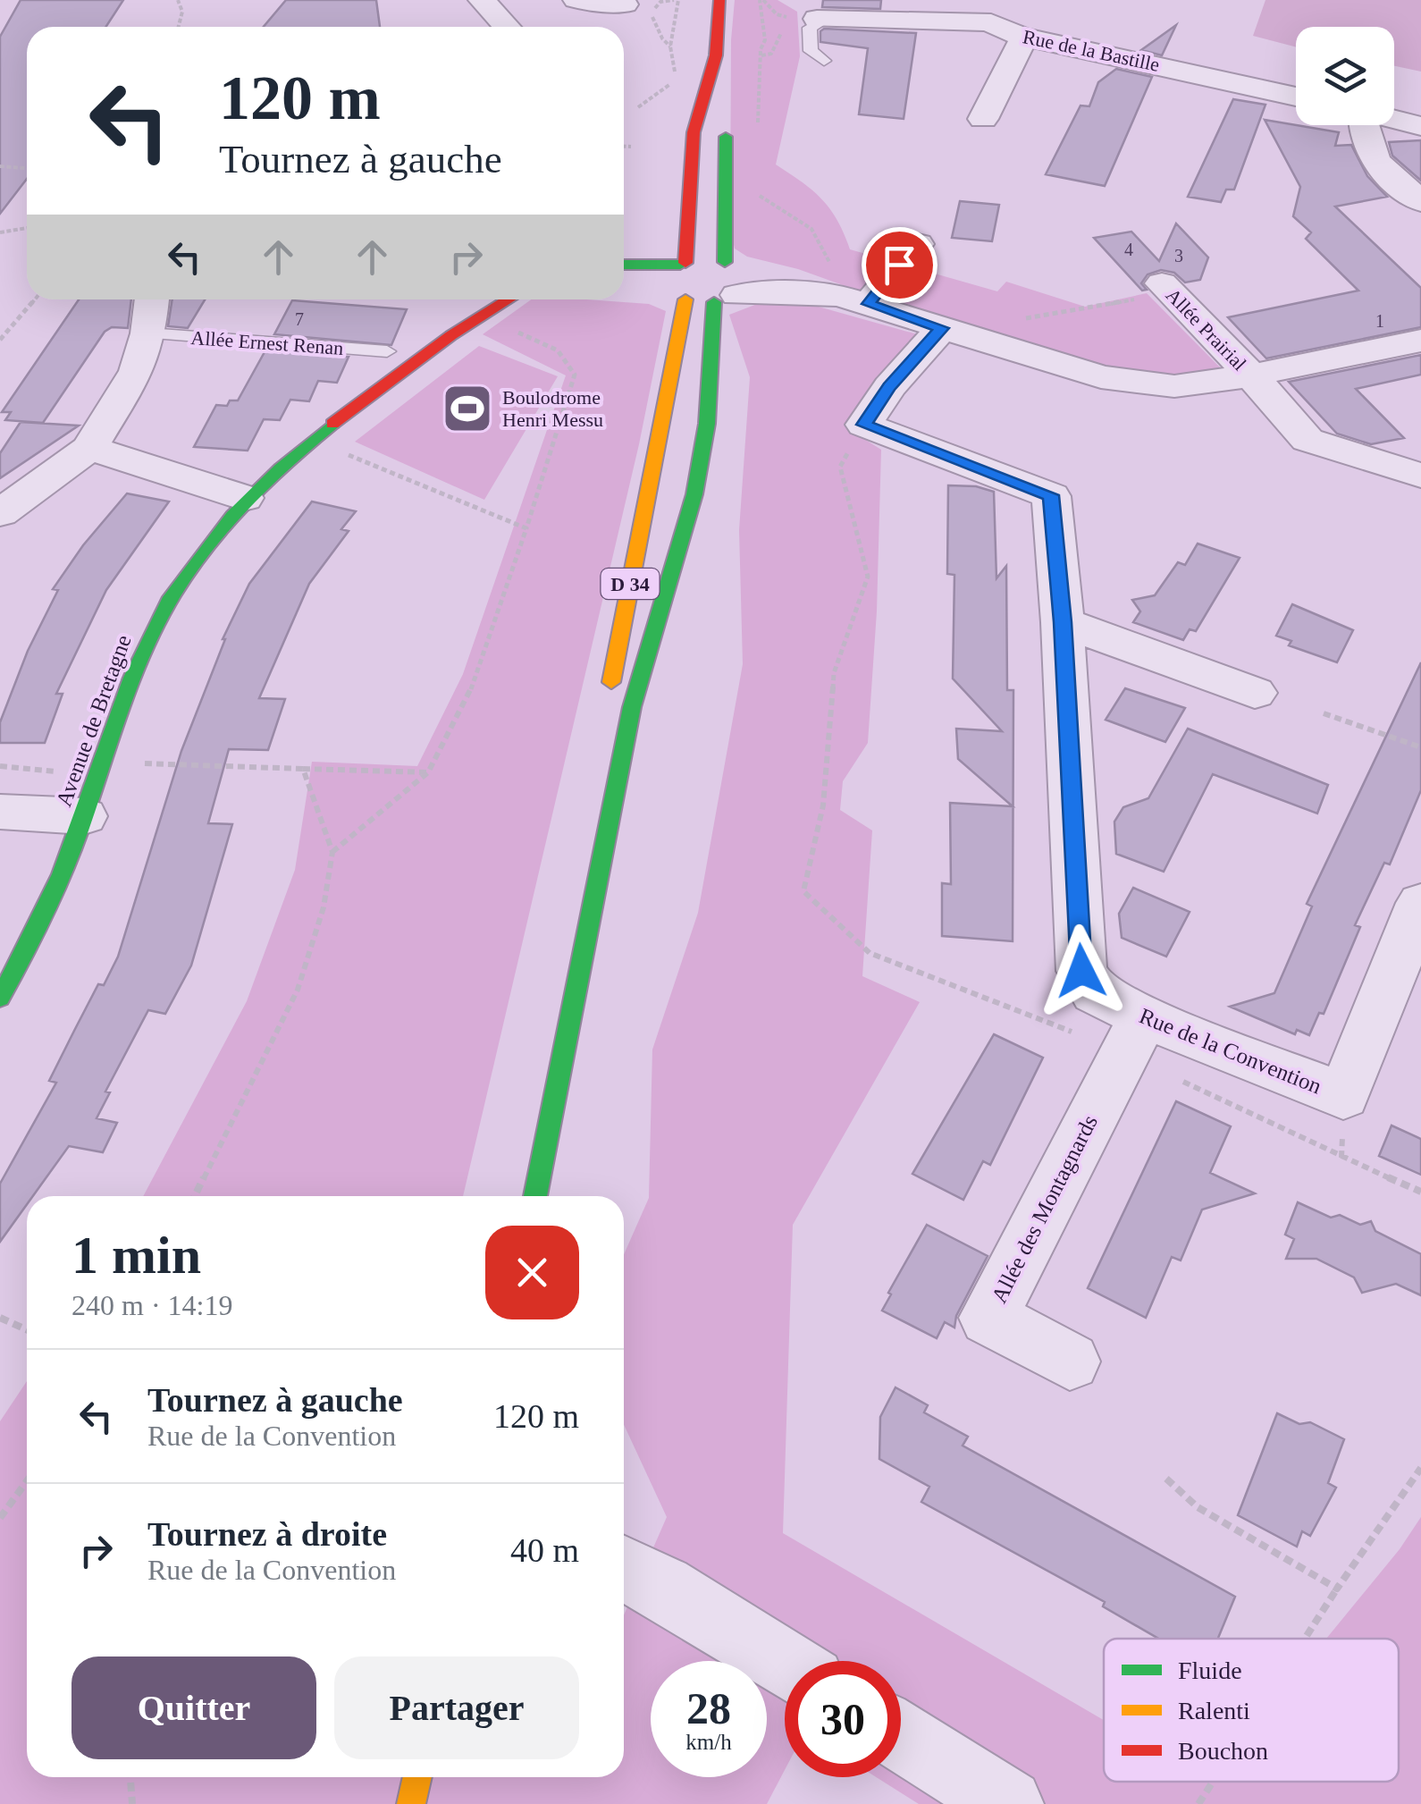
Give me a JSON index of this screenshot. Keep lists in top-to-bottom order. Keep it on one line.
{"streets":{"main road":["D 34","Avenue de Bretagne"],"street":["Rue de la Bastille","Allée Prairial","Rue de la Convention","Allée des Montagnards"],"lane":["Allée Ernest Renan"]},"crossings":[["Rue de la Convention","Allée des Montagnards"]],"places":{"sports":["Boulodrome Henri Messu"]},"house_numbers":["4","3","7","1"],"legend":["Fluide","Ralenti","Bouchon"],"page":{"turn":["120 m","Tournez à gauche"],"heading":["1 min","240 m · 14:19"],"list":[{"name":"Tournez à gauche","note":"Rue de la Convention","value":"120 m"},{"name":"Tournez à droite","note":"Rue de la Convention","value":"40 m"}],"buttons":["Quitter","Partager"],"speed":"28 km/h","limit":"30"}}
